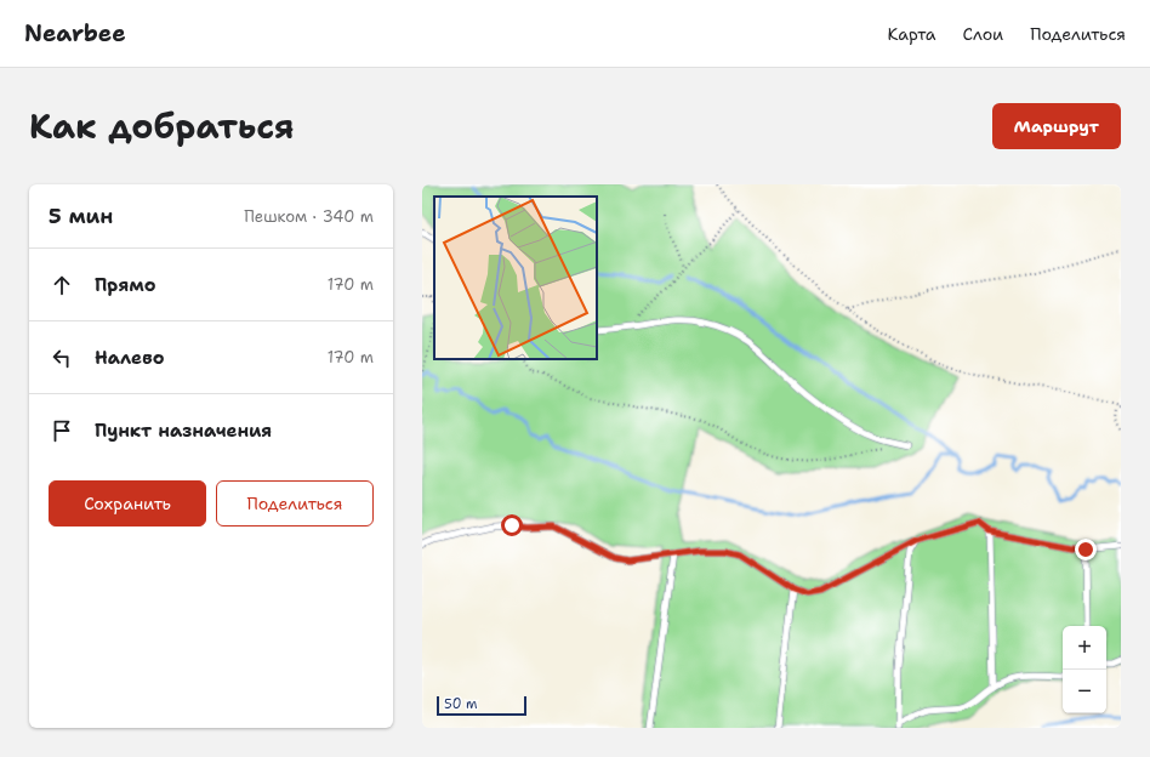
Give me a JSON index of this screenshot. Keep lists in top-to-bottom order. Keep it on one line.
{"scale_bar":"50 m","page":{"header":"Nearbee","nav":["Карта","Слои","Поделиться"],"title":"Как добраться","buttons":["Маршрут",["Сохранить","Поделиться"]],"heading":["5 мин","Пешком · 340 m"],"list":[["Прямо","170 m"],["Налево","170 m"],"Пункт назначения"],"map_buttons":["+","−"],"scale":"50 m"}}
